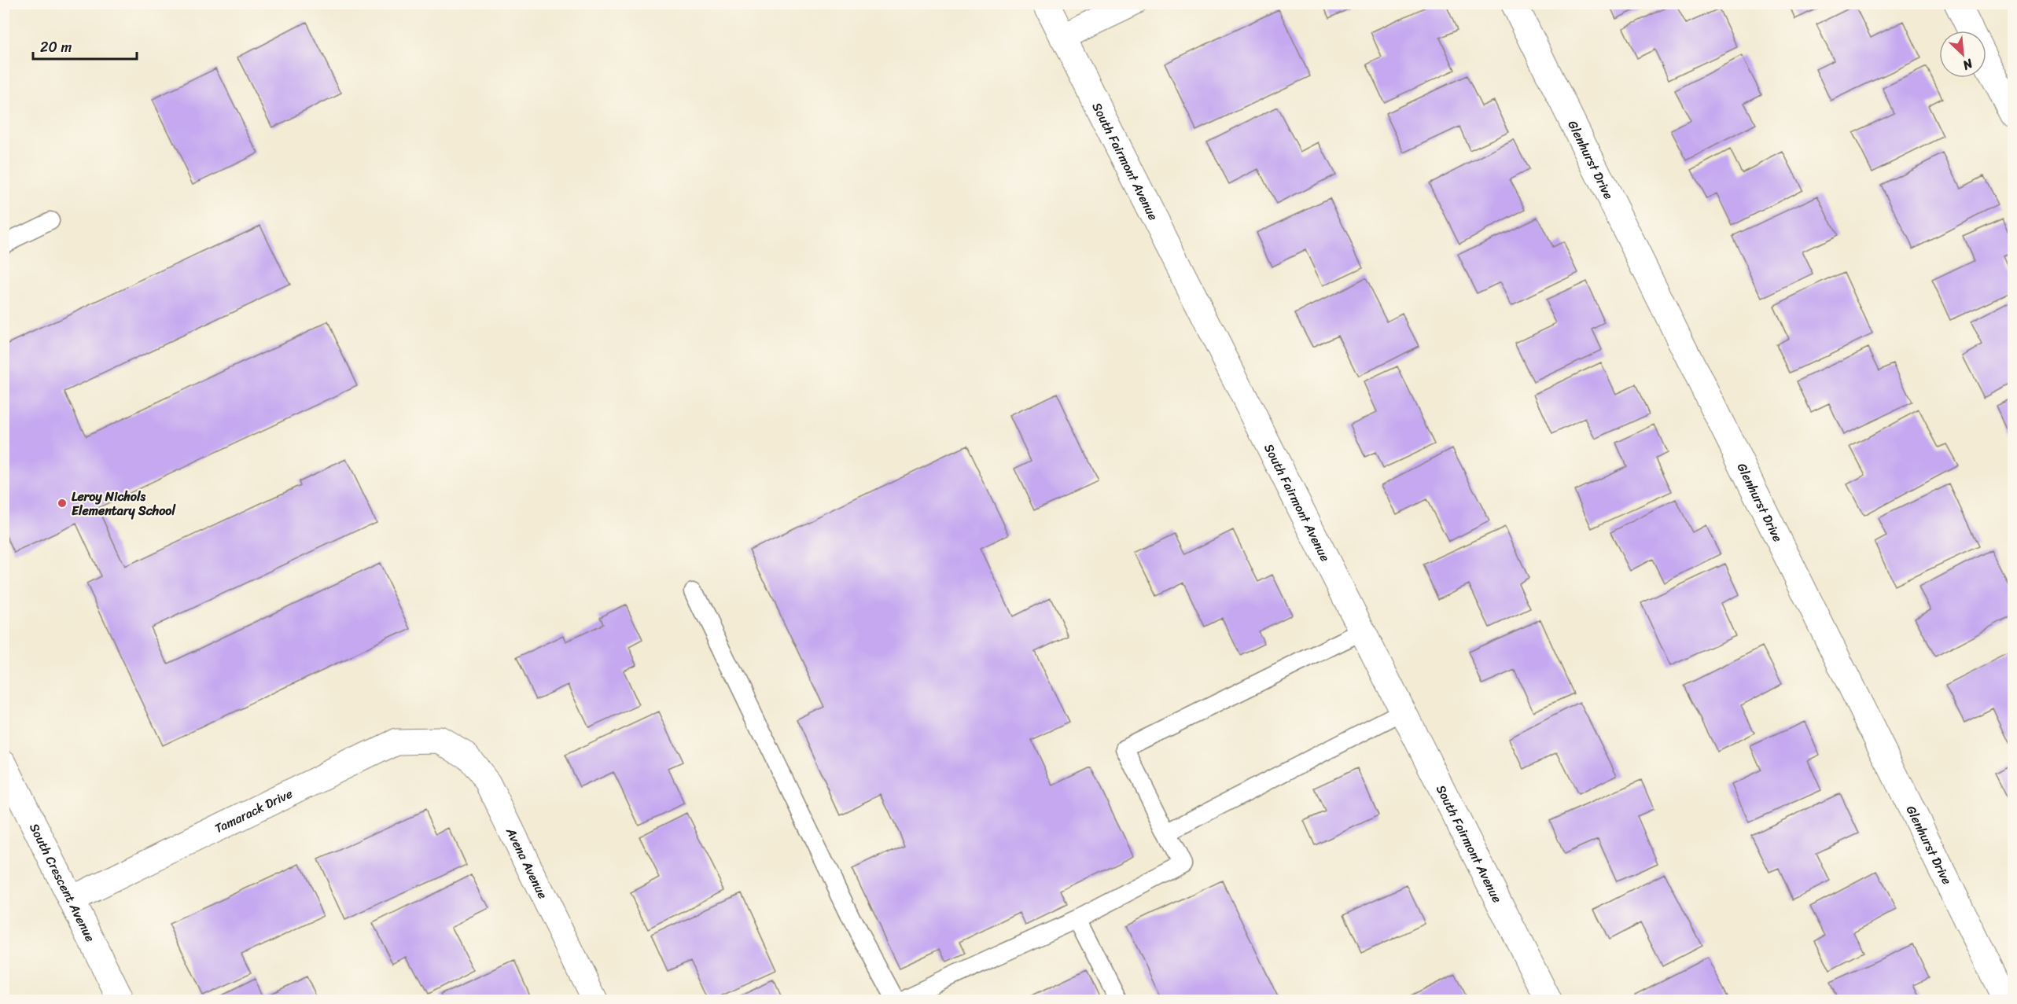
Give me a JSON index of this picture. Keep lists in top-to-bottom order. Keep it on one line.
{"streets":{"street":["Glenhurst Drive","South Fairmont Avenue","Tamarack Drive","Avena Avenue","South Crescent Avenue"]},"crossings":[["Tamarack Drive","Avena Avenue"],["Tamarack Drive","South Crescent Avenue"]],"places":["Leroy Nichols Elementary School"],"scale_bar":"20 m","north":"bottom right"}
